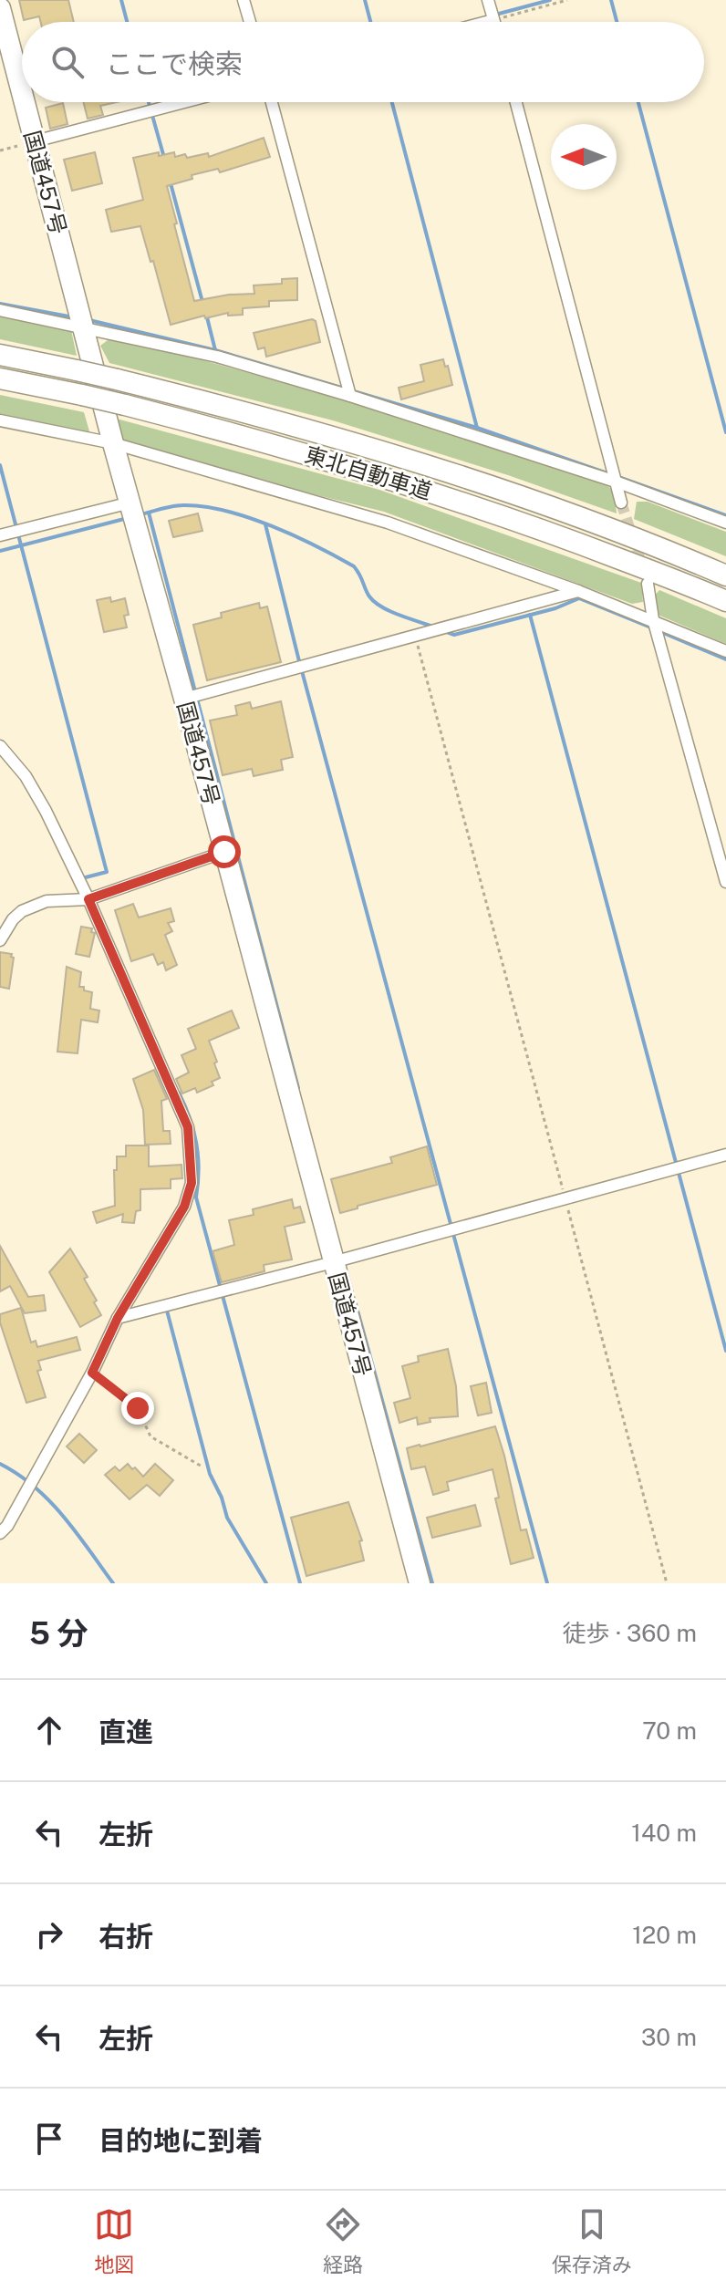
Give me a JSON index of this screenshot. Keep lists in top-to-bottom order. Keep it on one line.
{"streets":{"highway":["国道457号","東北自動車道"]},"north":"left","page":{"search":"ここで検索","heading":["5 分","徒歩 · 360 m"],"list":[["直進","70 m"],["左折","140 m"],["右折","120 m"],["左折","30 m"],"目的地に到着"],"nav":["地図","経路","保存済み"]}}
